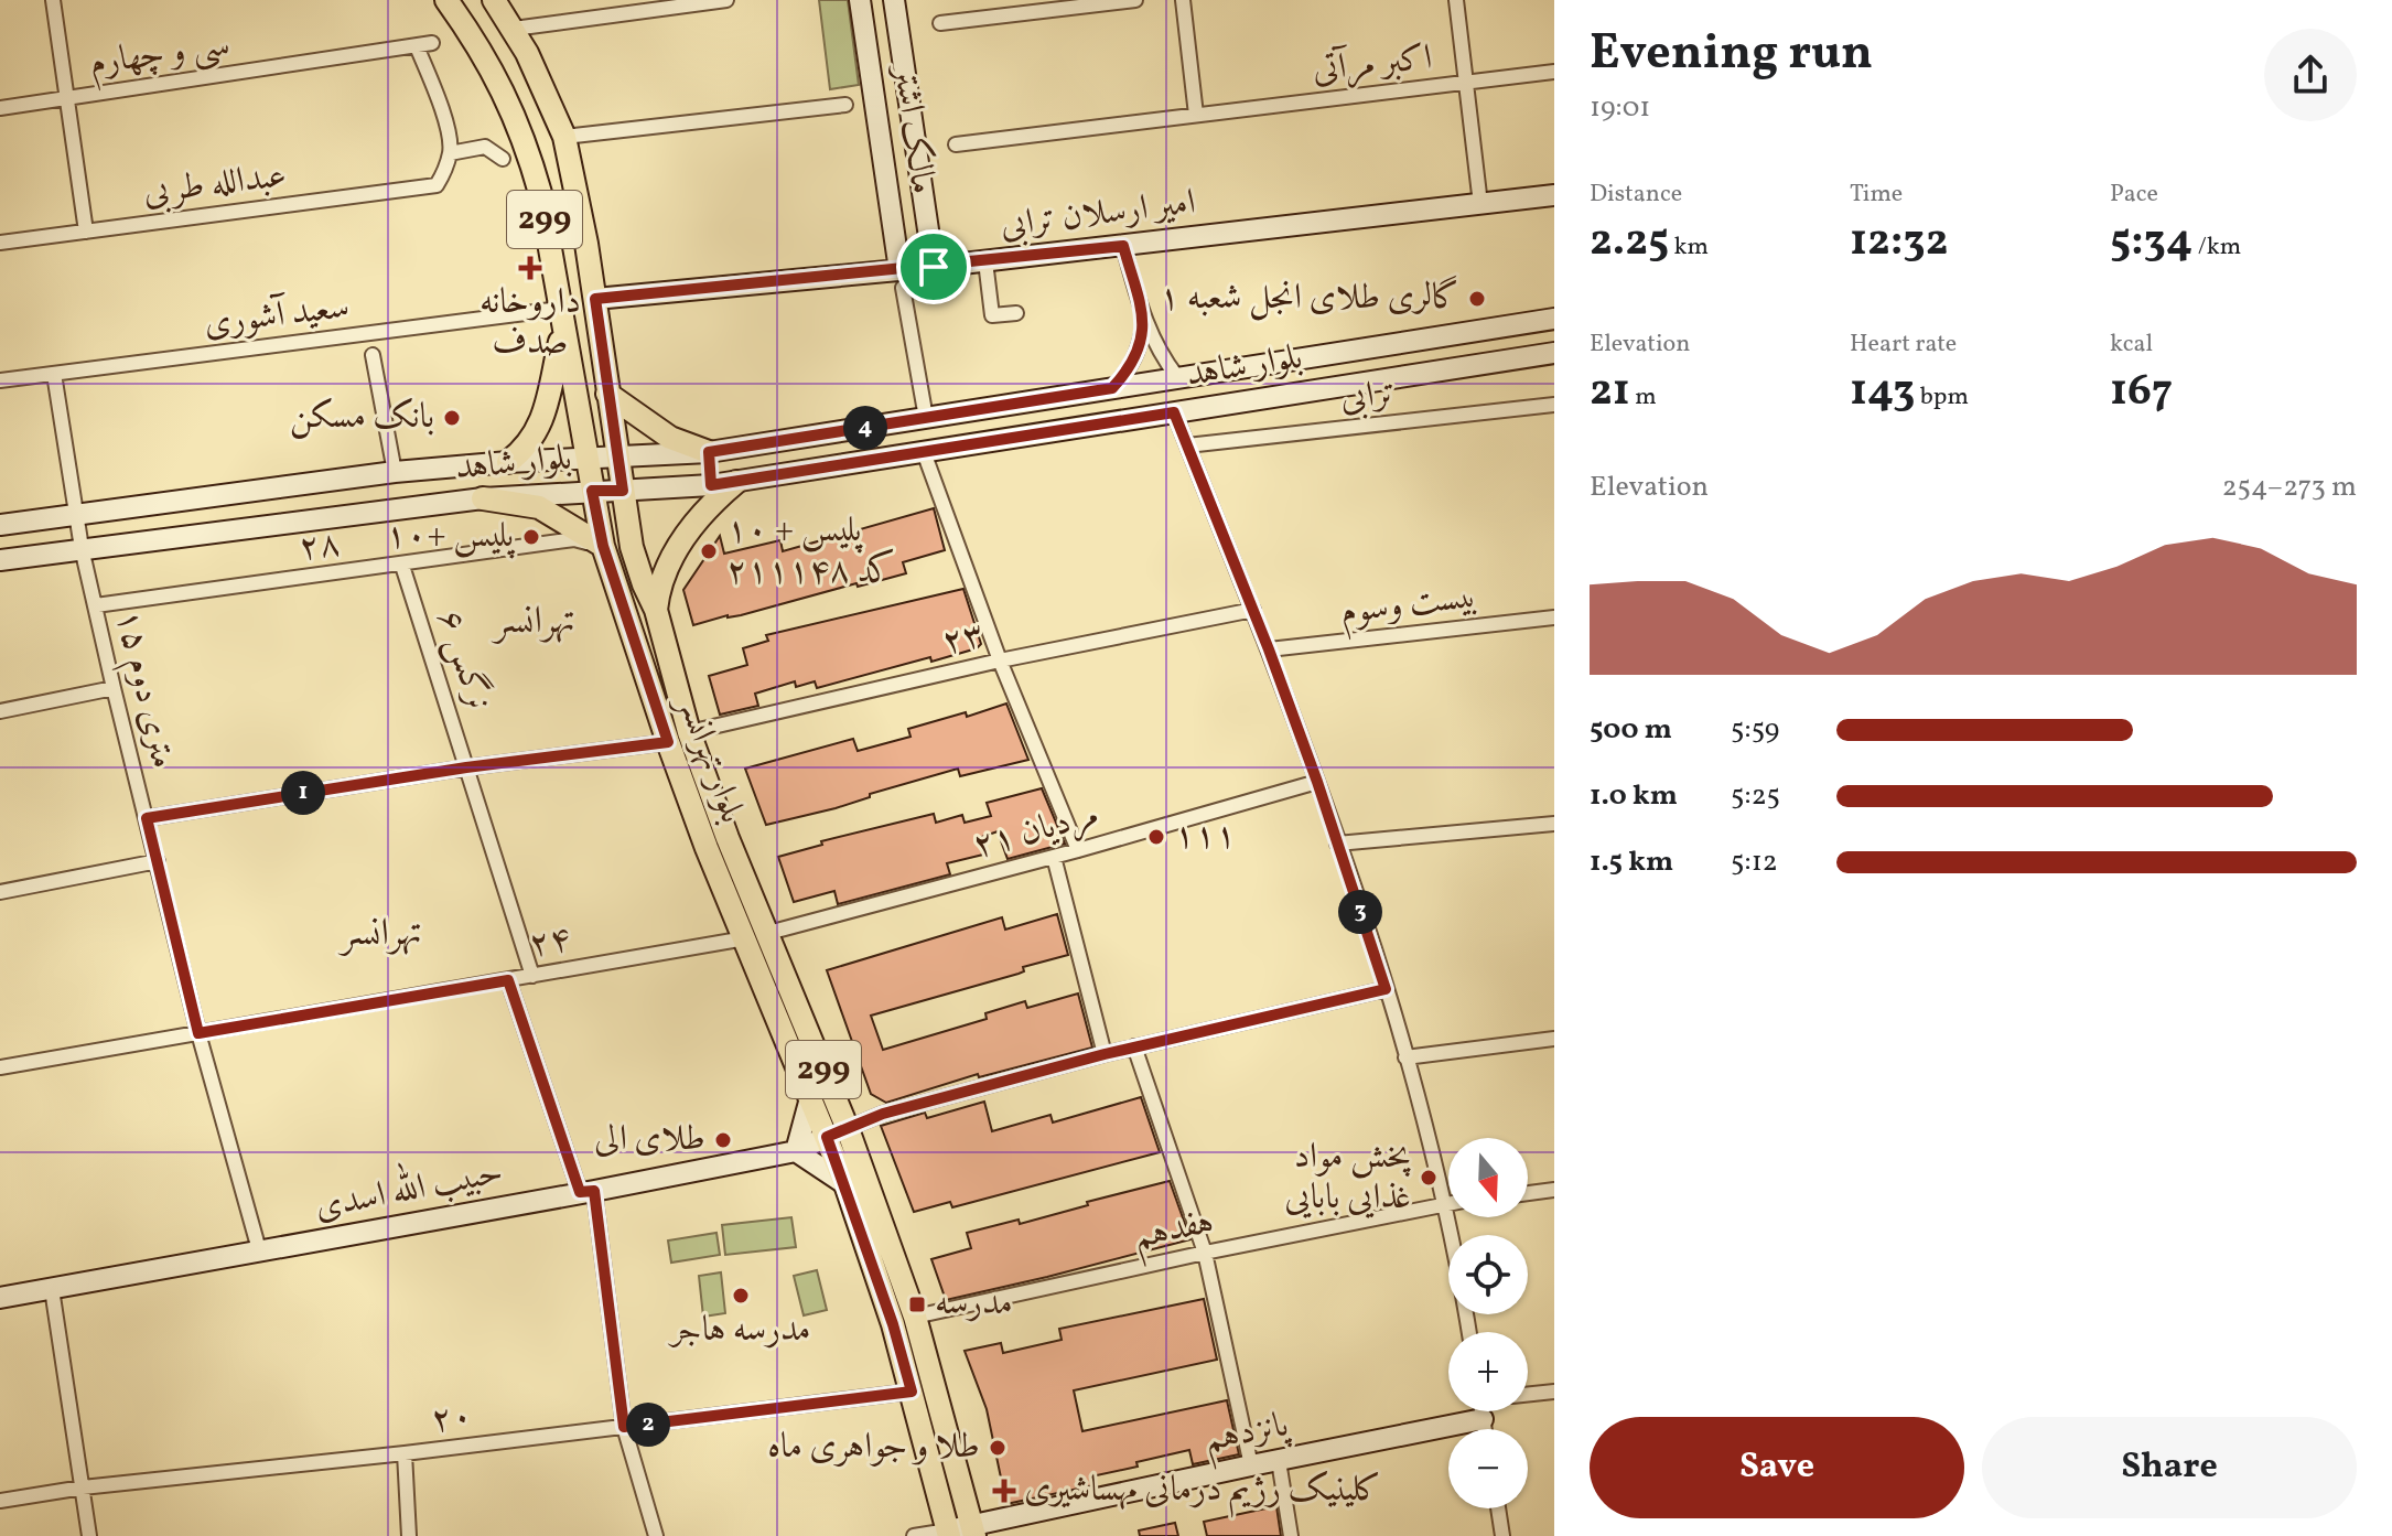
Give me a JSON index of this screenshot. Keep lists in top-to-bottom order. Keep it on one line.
{"streets":{"main road":["مالک اشتر","امیر ارسلان ترابی","299","بلوار شاهد","بلوار تهرانسر","حبیب الله اسدی","پانزدهم"],"street":["سی و چهارم","اکبر مرآتی","عبدالله طربی","سعید آشوری","ترابی","۲۸","بیست وسوم","۲۳","نرگس ۶","۱۵ متری دوم","۲۱ مردیان","۲۴","هفدهم","۲۰"]},"crossings":[["مالک اشتر","امیر ارسلان ترابی"],["امیر ارسلان ترابی","بلوار تهرانسر"],["سعید آشوری","۱۵ متری دوم"],["سعید آشوری","بلوار تهرانسر"],["بلوار شاهد","۱۵ متری دوم"],["بلوار شاهد","بلوار تهرانسر"],["۲۸","نرگس ۶"],["۲۸","۱۵ متری دوم"],["۲۸","بلوار تهرانسر"],["۲۳","بلوار تهرانسر"],["نرگس ۶","۲۴"],["۱۵ متری دوم","۲۴"],["۱۵ متری دوم","حبیب الله اسدی"],["بلوار تهرانسر","۲۱ مردیان"],["بلوار تهرانسر","۲۴"],["بلوار تهرانسر","حبیب الله اسدی"],["بلوار تهرانسر","هفدهم"],["بلوار تهرانسر","۲۰"],["بلوار تهرانسر","پانزدهم"]],"districts":["تهرانسر","تهرانسر"],"places":{"health":["داروخانه صدف","کلینیک رژیم درمانی مهساشیری"],"other":["گالری طلای انجل شعبه ۱","بانک مسکن","پلیس +۱۰","پلیس + ۱۰ کد ۲۱۱۱۴۸","۱۱۱","طلای الی","پخش مواد غذایی بابایی","مدرسه هاجر","طلا و جواهری ماه"],"transit":["مدرسه"]},"north":"bottom","page":{"heading":["Evening run","19:01"],"stats":[["Distance","2.25 km"],["Time","12:32"],["Pace","5:34 /km"],["Elevation","21 m"],["Heart rate","143 bpm"],["kcal","167"]],"pins":["4","1","3","2"],"chart":["Elevation","254–273 m"],"list":[{"name":"500 m","note":"5:59"},{"name":"1.0 km","note":"5:25"},{"name":"1.5 km","note":"5:12"}],"map_buttons":["+","−"],"buttons":["Save","Share"]}}
